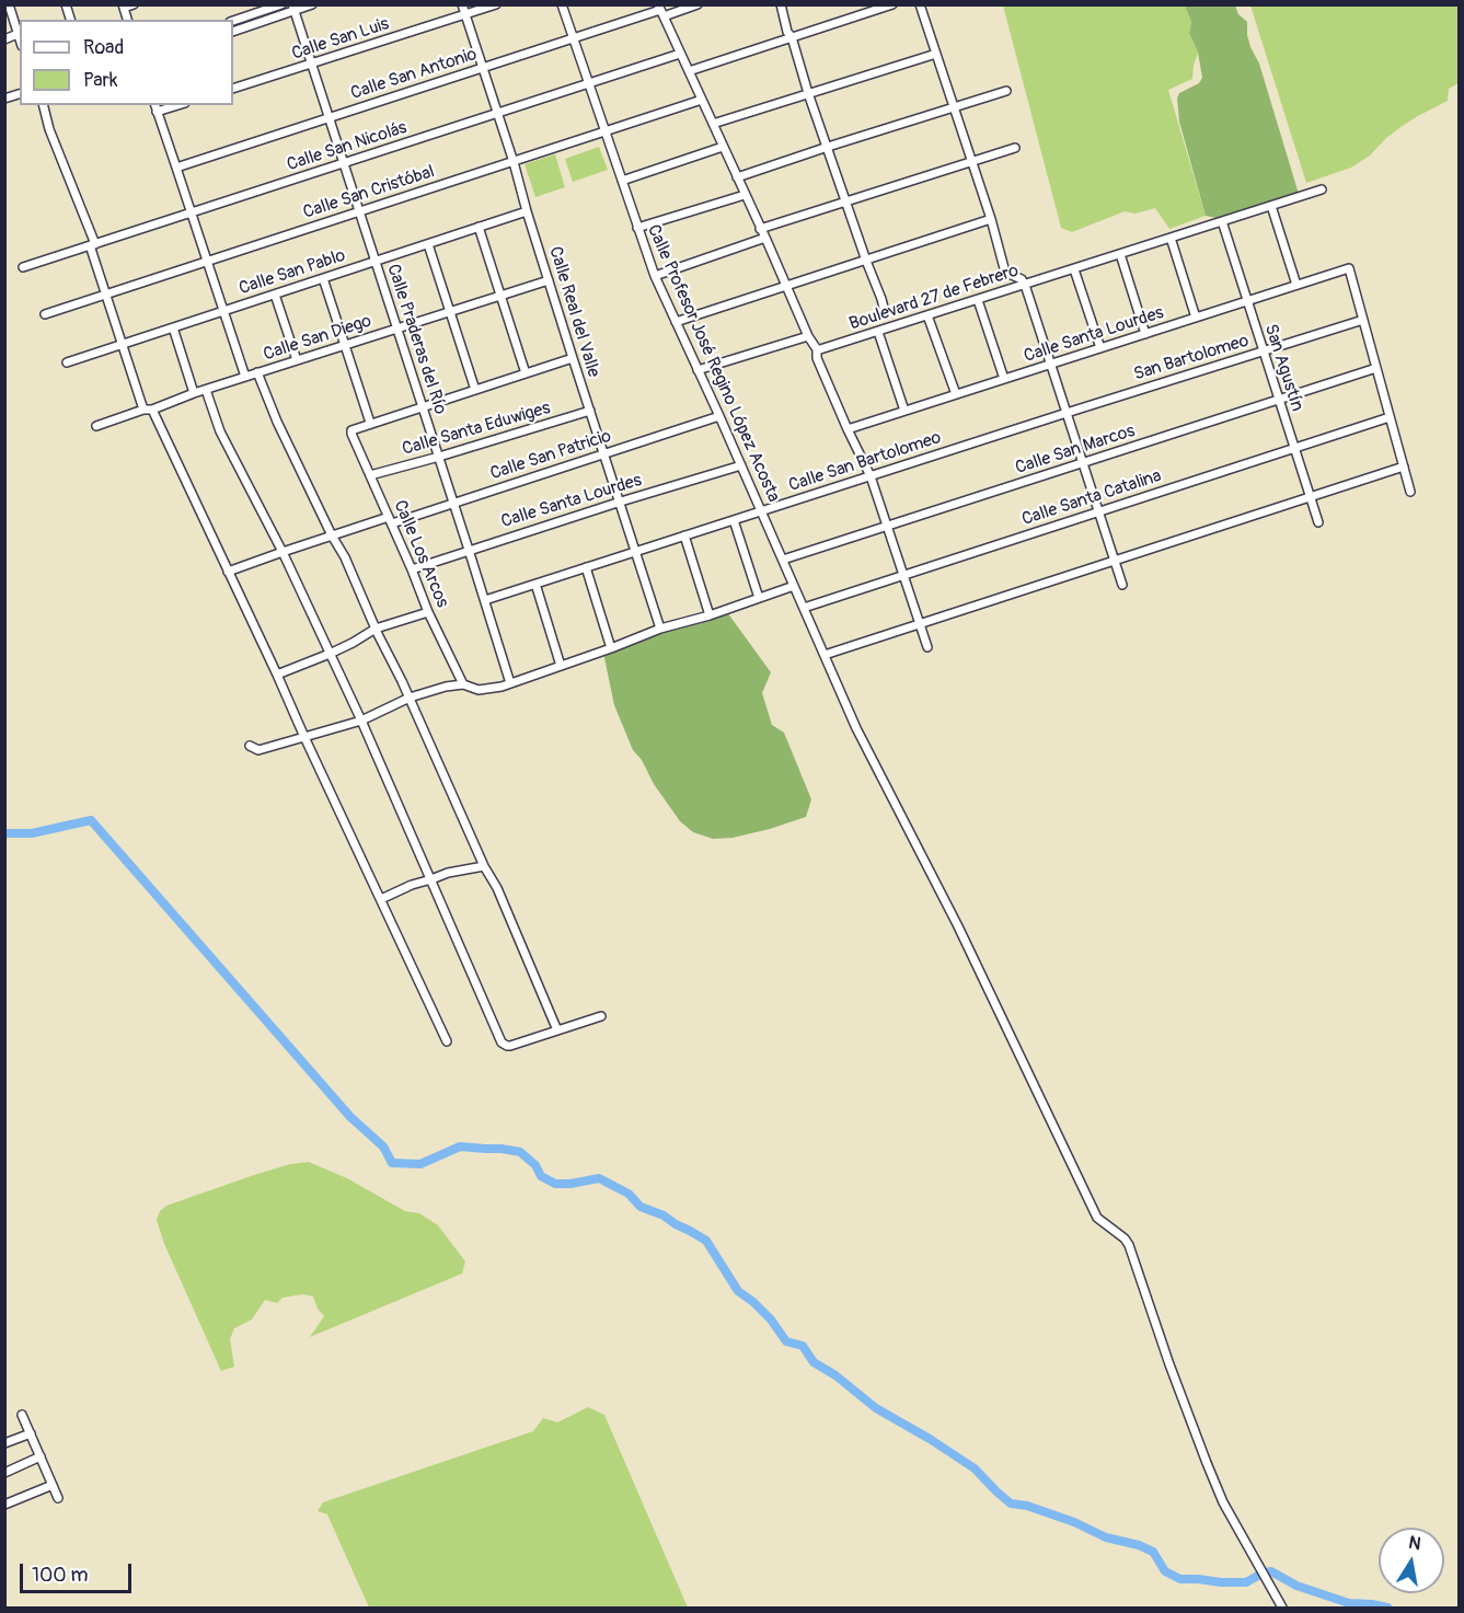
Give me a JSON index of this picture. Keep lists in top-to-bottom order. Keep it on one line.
{"streets":{"street":["Calle San Luis","Calle San Antonio","Calle San Nicolás","Calle San Cristóbal","Calle San Pablo","Boulevard 27 de Febrero","Calle Real del Valle","Calle Santa Lourdes","Calle San Diego","Calle Praderas del Río","San Bartolomeo","Calle Profesor José Regino López Acosta","San Agustín","Calle Santa Eduwiges","Calle San Marcos","Calle San Patricio","Calle San Bartolomeo","Calle Santa Catalina","Calle Los Arcos"]},"crossings":[["Calle San Luis","Calle Real del Valle"],["Calle San Luis","Calle Praderas del Río"],["Calle San Antonio","Calle Real del Valle"],["Calle San Antonio","Calle Praderas del Río"],["Calle San Antonio","Calle Profesor José Regino López Acosta"],["Calle San Nicolás","Calle Real del Valle"],["Calle San Nicolás","Calle Praderas del Río"],["Calle San Nicolás","Calle Profesor José Regino López Acosta"],["Calle San Cristóbal","Calle Real del Valle"],["Calle San Cristóbal","Calle Praderas del Río"],["Calle San Cristóbal","Calle Profesor José Regino López Acosta"],["Calle San Pablo","Calle Real del Valle"],["Calle San Pablo","Calle Praderas del Río"],["Boulevard 27 de Febrero","San Agustín"],["Calle Real del Valle","Calle Santa Lourdes"],["Calle Real del Valle","Calle San Diego"],["Calle Real del Valle","Calle Santa Eduwiges"],["Calle Real del Valle","Calle San Patricio"],["Calle Real del Valle","Calle San Bartolomeo"],["Calle Santa Lourdes","Calle Praderas del Río"],["Calle Santa Lourdes","San Bartolomeo"],["Calle Santa Lourdes","Calle Profesor José Regino López Acosta"],["Calle Santa Lourdes","San Agustín"],["Calle Santa Lourdes","Calle Los Arcos"],["Calle San Diego","Calle Praderas del Río"],["Calle Praderas del Río","Calle Santa Eduwiges"],["Calle Praderas del Río","Calle San Patricio"],["Calle Praderas del Río","Calle San Bartolomeo"],["San Bartolomeo","San Agustín"],["San Bartolomeo","Calle San Bartolomeo"],["Calle Profesor José Regino López Acosta","Calle San Marcos"],["Calle Profesor José Regino López Acosta","Calle San Patricio"],["Calle Profesor José Regino López Acosta","Calle San Bartolomeo"],["Calle Profesor José Regino López Acosta","Calle Santa Catalina"],["San Agustín","Calle San Marcos"],["San Agustín","Calle Santa Catalina"],["Calle Santa Eduwiges","Calle Los Arcos"],["Calle San Patricio","Calle Los Arcos"]],"legend":["Road","Park"],"scale_bar":"100 m","north":"top"}
